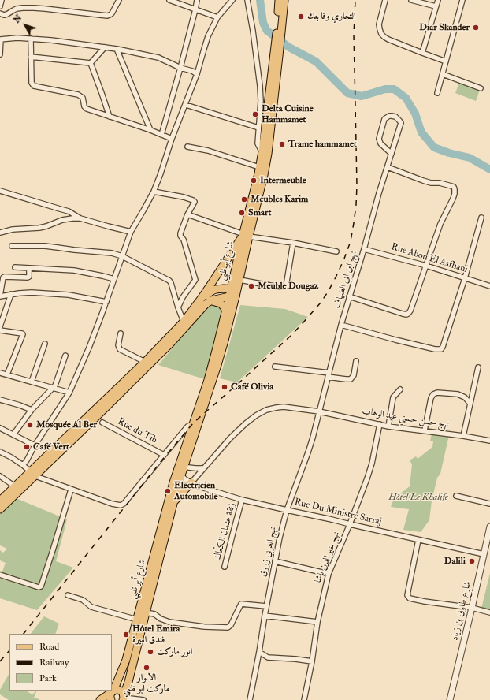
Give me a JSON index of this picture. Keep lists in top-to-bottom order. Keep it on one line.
{"streets":{"main road":["شارع أبو ظبي"],"street":["Rue Abou El Asfhani","نهج ابن ابي الضياف","نهج حسن حسني عبد الوهاب","Rue du Tib","Rue Du Ministre Sarraj","زنقة عثمان الكعّاك","نهج العربي زروق","نهج خير الدين باشا","شارع طارق بن زياد"]},"crossings":[["Rue Abou El Asfhani","نهج ابن ابي الضياف"],["شارع أبو ظبي","Rue Du Ministre Sarraj"],["نهج ابن ابي الضياف","نهج حسن حسني عبد الوهاب"],["نهج ابن ابي الضياف","نهج العربي زروق"],["نهج حسن حسني عبد الوهاب","Rue Du Ministre Sarraj"],["نهج حسن حسني عبد الوهاب","نهج العربي زروق"],["نهج حسن حسني عبد الوهاب","نهج خير الدين باشا"],["Rue Du Ministre Sarraj","زنقة عثمان الكعّاك"],["Rue Du Ministre Sarraj","نهج العربي زروق"],["Rue Du Ministre Sarraj","نهج خير الدين باشا"],["Rue Du Ministre Sarraj","شارع طارق بن زياد"]],"parks":["Hôtel Le Khalife"],"places":["التجاري وفا بنك","Diar Skander","Delta Cuisine Hammamet","Trame hammamet","Intermeuble","Meubles Karim","Smart","Meuble Dougaz","Café Olivia","Mosquée Al Ber","Café Vert","Electricien Automobile","Dalili","Hôtel Emira فندق اميرة","انور ماركت","الانوار ماركت ابو ظبي"],"legend":["Road","Railway","Park"],"north":"top left"}
